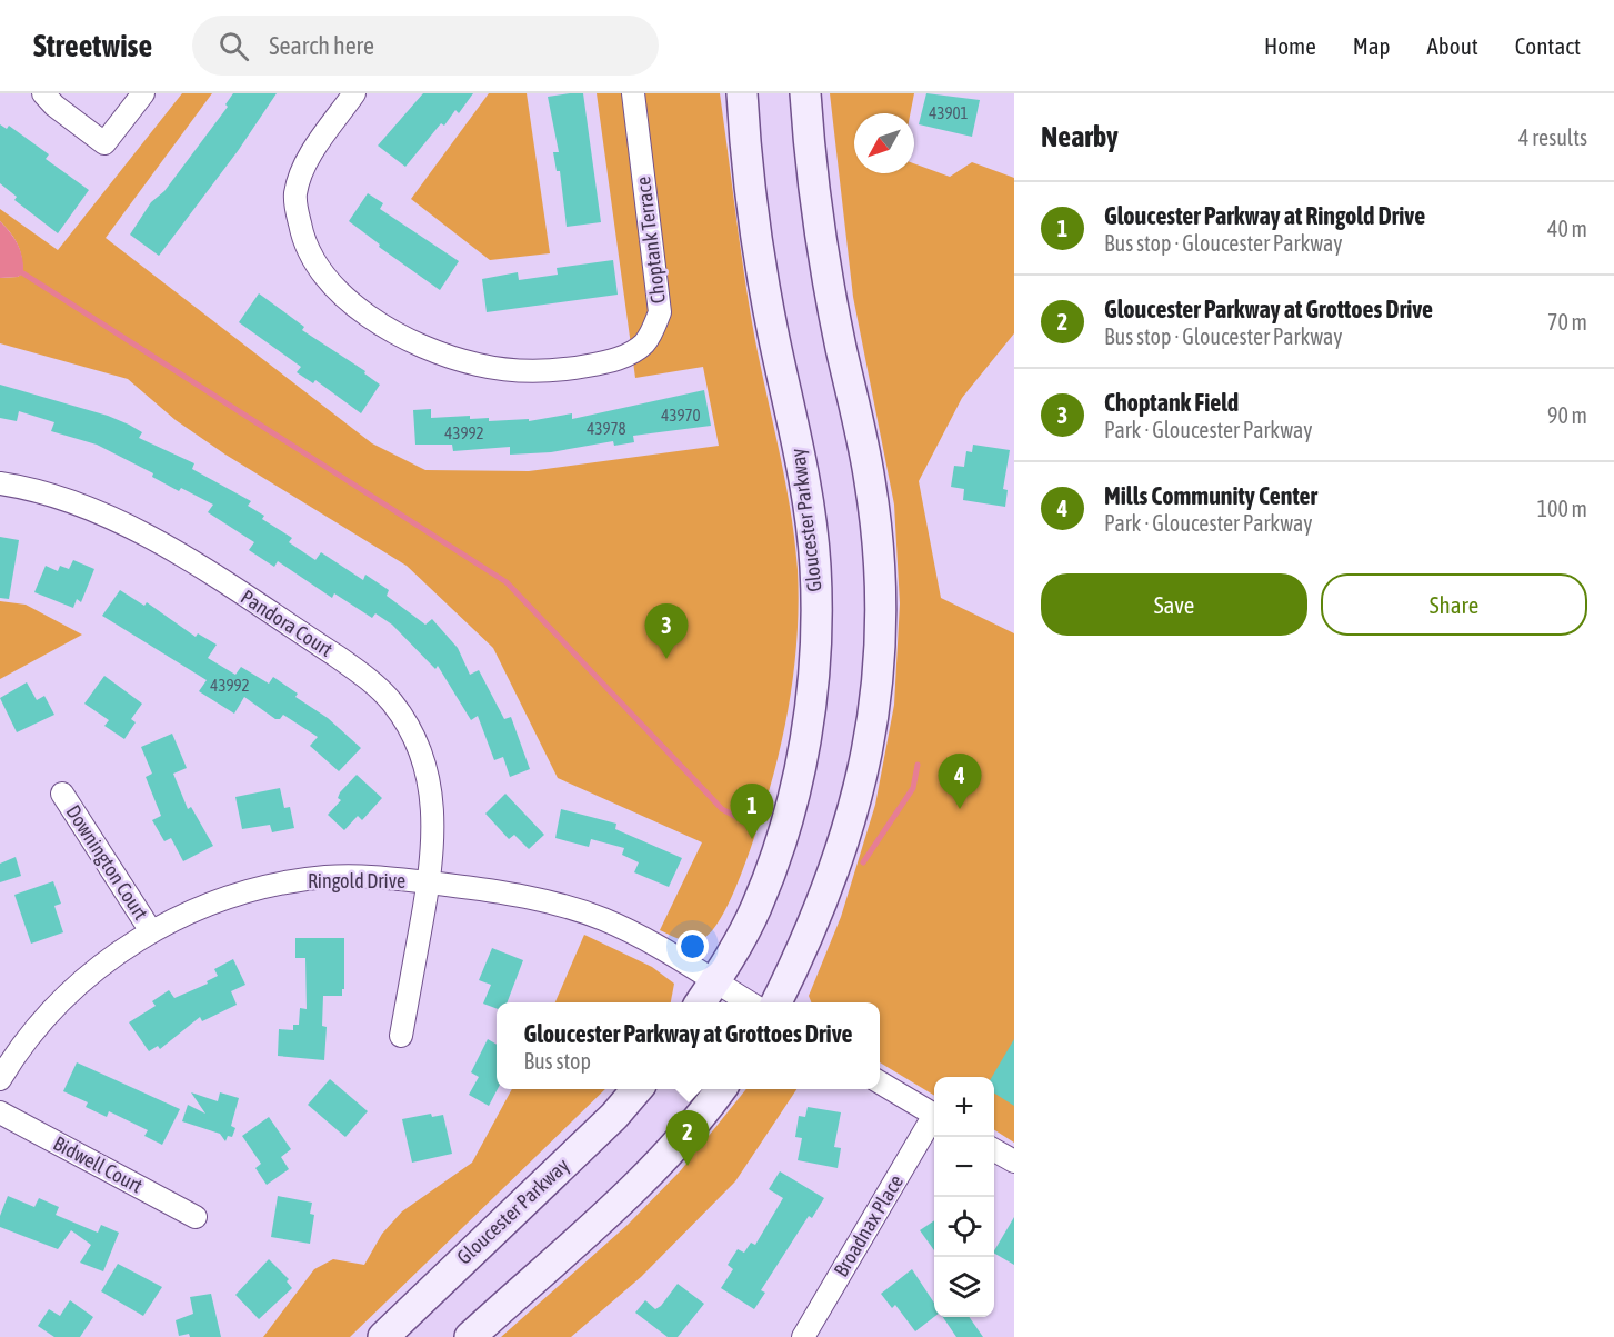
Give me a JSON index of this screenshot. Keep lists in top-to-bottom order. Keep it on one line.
{"streets":{"main road":["Gloucester Parkway"],"street":["Choptank Terrace","Pandora Court","Downington Court","Ringold Drive","Bidwell Court","Broadnax Place"]},"crossings":[["Gloucester Parkway","Ringold Drive"],["Pandora Court","Ringold Drive"],["Downington Court","Ringold Drive"]],"house_numbers":["43901","43970","43978","43992","43992"],"north":"bottom left","page":{"header":"Streetwise","search":"Search here","nav":["Home","Map","About","Contact"],"heading":["Nearby","4 results"],"list":[{"mark":"1","name":"Gloucester Parkway at Ringold Drive","note":"Bus stop · Gloucester Parkway","value":"40 m"},{"mark":"2","name":"Gloucester Parkway at Grottoes Drive","note":"Bus stop · Gloucester Parkway","value":"70 m"},{"mark":"3","name":"Choptank Field","note":"Park · Gloucester Parkway","value":"90 m"},{"mark":"4","name":"Mills Community Center","note":"Park · Gloucester Parkway","value":"100 m"}],"buttons":["Save","Share"],"pins":["3","4","1","2"],"popup":["Gloucester Parkway at Grottoes Drive","Bus stop"],"map_buttons":["+","−"]}}
